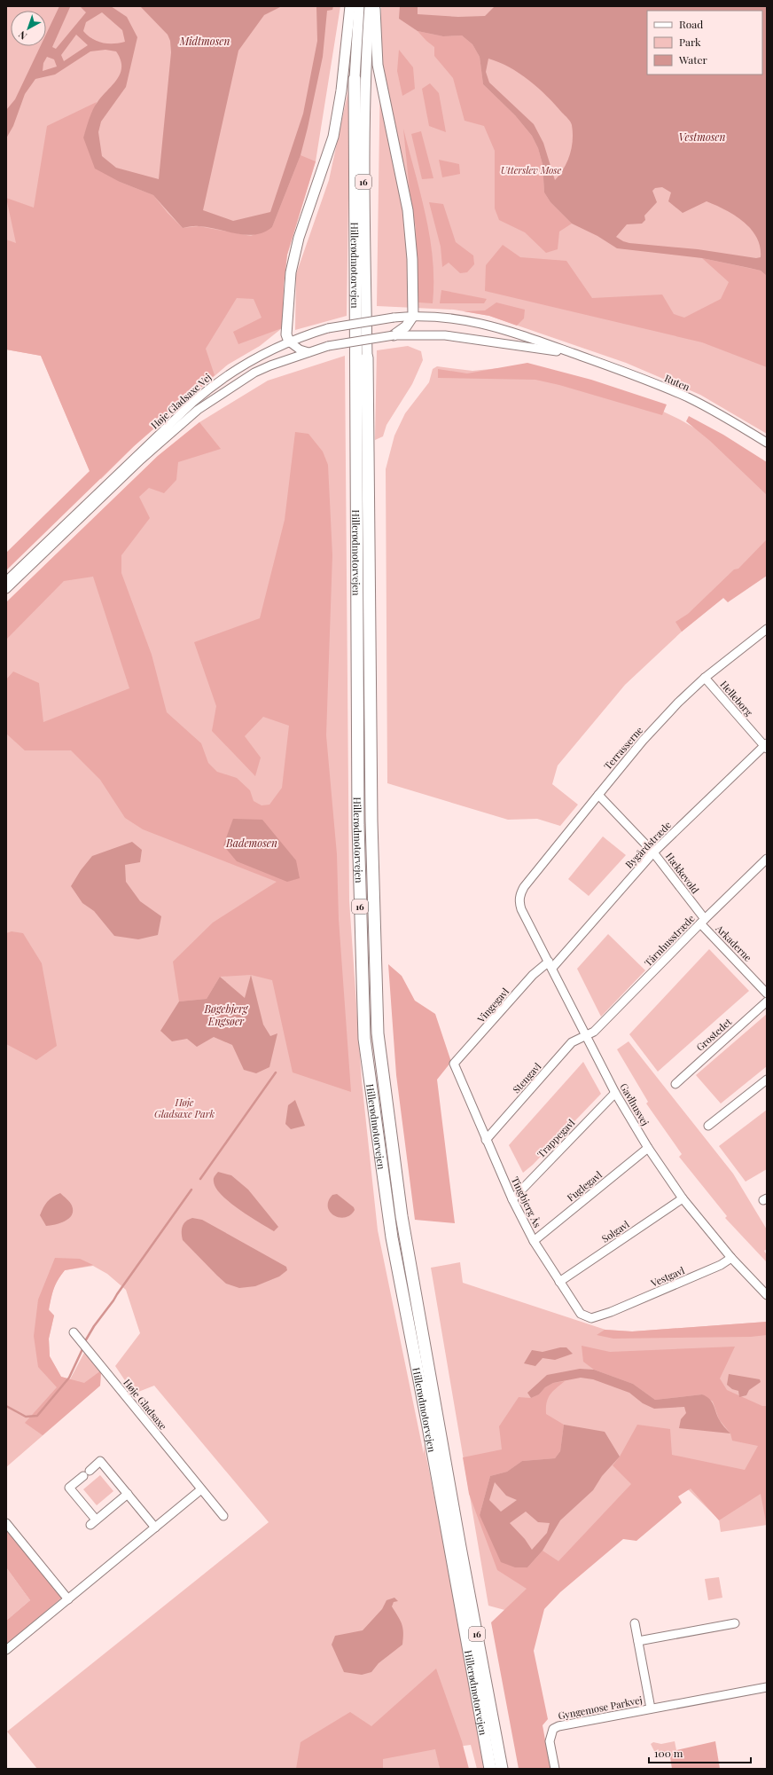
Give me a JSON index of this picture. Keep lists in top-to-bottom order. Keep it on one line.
{"streets":{"highway":["16","Hillerødmotorvejen"],"street":["Ruten","Høje Gladsaxe Vej","Helleborg","Terrasserne","Bygårdstræde","Hækkevold","Tårnhusstræde","Arkaderne","Vingegavl","Grostedet","Stengavl","Gavlhusvej","Trappegavl","Fuglegavl","Tingbjerg Ås","Solgavl","Vestgavl","Høje Gladsaxe","Gyngemose Parkvej"]},"crossings":[["Ruten","Høje Gladsaxe Vej"],["Helleborg","Terrasserne"],["Helleborg","Bygårdstræde"],["Terrasserne","Hækkevold"],["Terrasserne","Gavlhusvej"],["Bygårdstræde","Hækkevold"],["Bygårdstræde","Vingegavl"],["Bygårdstræde","Gavlhusvej"],["Hækkevold","Tårnhusstræde"],["Hækkevold","Arkaderne"],["Tårnhusstræde","Arkaderne"],["Tårnhusstræde","Stengavl"],["Tårnhusstræde","Gavlhusvej"],["Vingegavl","Gavlhusvej"],["Vingegavl","Tingbjerg Ås"],["Stengavl","Gavlhusvej"],["Stengavl","Tingbjerg Ås"],["Gavlhusvej","Trappegavl"],["Gavlhusvej","Fuglegavl"],["Gavlhusvej","Solgavl"],["Gavlhusvej","Vestgavl"],["Trappegavl","Tingbjerg Ås"],["Fuglegavl","Tingbjerg Ås"],["Tingbjerg Ås","Solgavl"],["Tingbjerg Ås","Vestgavl"]],"water":["Midtmosen","Vestmosen","Bademosen","Bøgebjerg Engsøer"],"parks":["Utterslev Mose","Høje Gladsaxe Park"],"legend":["Road","Park","Water"],"scale_bar":"100 m","north":"bottom left"}
